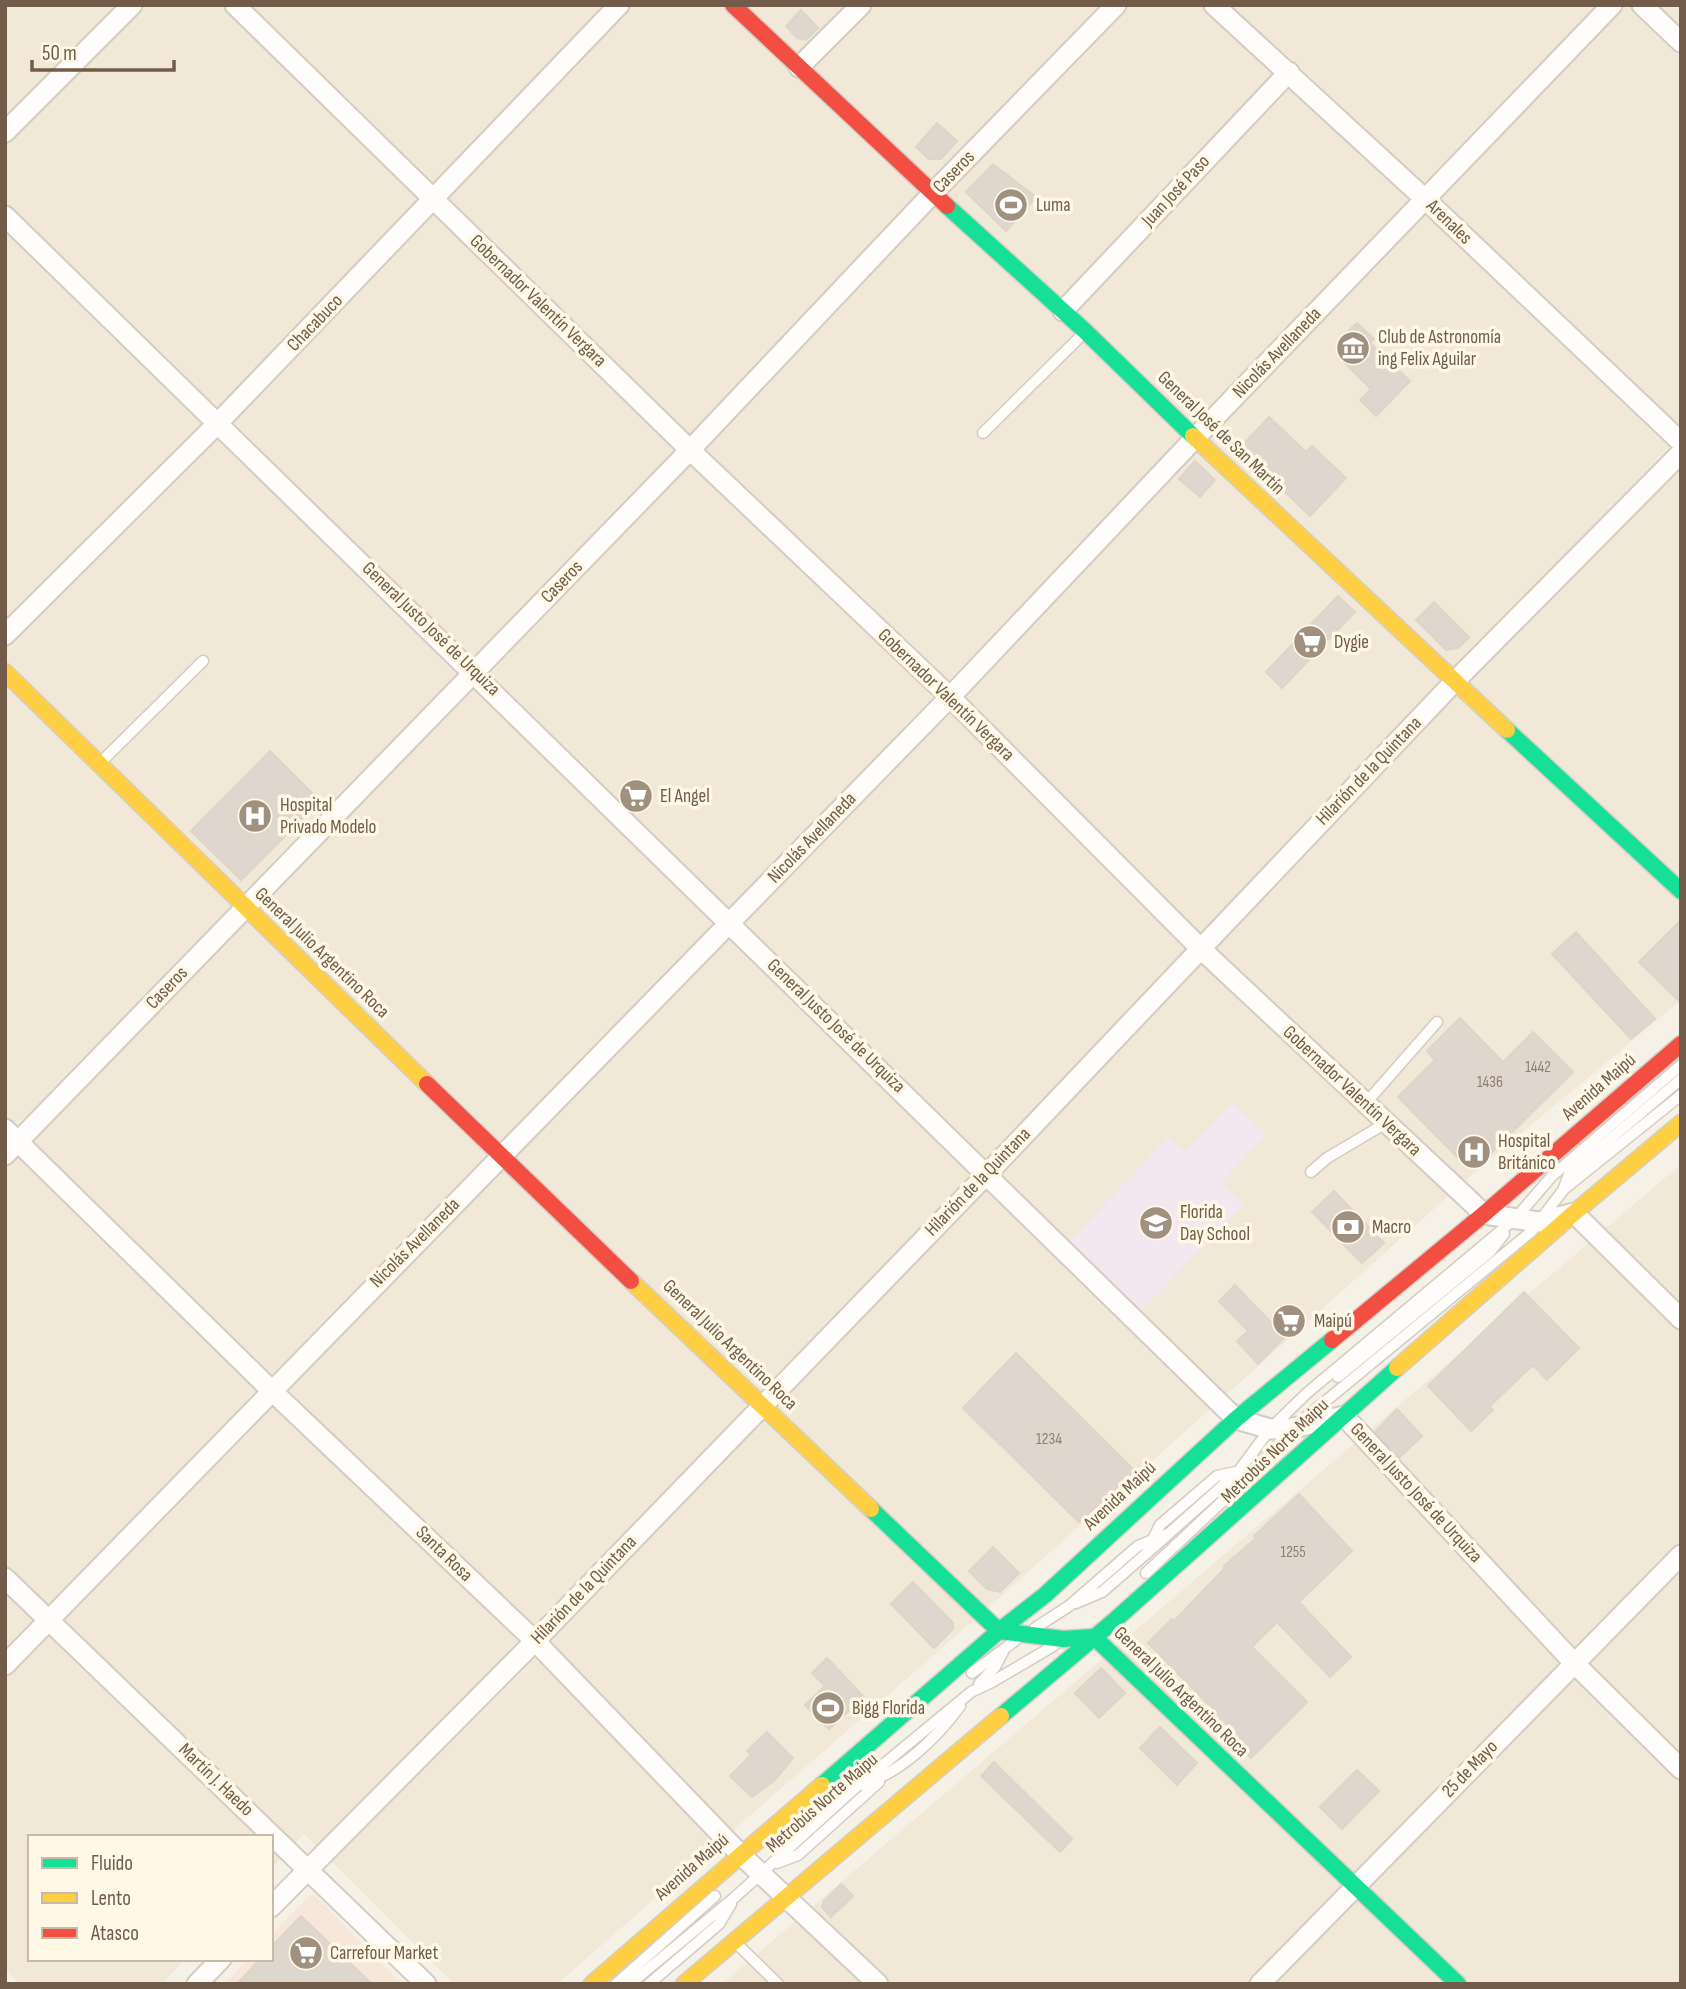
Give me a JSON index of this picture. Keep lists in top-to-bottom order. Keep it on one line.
{"streets":{"street":["Caseros","Juan José Paso","Arenales","Gobernador Valentín Vergara","Chacabuco","Nicolás Avellaneda","General José de San Martín","General Justo José de Urquiza","Hilarión de la Quintana","General Julio Argentino Roca","Avenida Maipú","Santa Rosa","25 de Mayo","Martín J. Haedo"],"lane":["Metrobús Norte Maipu"]},"crossings":[["Caseros","Gobernador Valentín Vergara"],["Caseros","General José de San Martín"],["Caseros","General Justo José de Urquiza"],["Caseros","General Julio Argentino Roca"],["Caseros","Santa Rosa"],["Juan José Paso","Arenales"],["Juan José Paso","General José de San Martín"],["Arenales","Nicolás Avellaneda"],["Gobernador Valentín Vergara","Chacabuco"],["Gobernador Valentín Vergara","Nicolás Avellaneda"],["Gobernador Valentín Vergara","Hilarión de la Quintana"],["Gobernador Valentín Vergara","Avenida Maipú"],["Chacabuco","General Justo José de Urquiza"],["Nicolás Avellaneda","General José de San Martín"],["Nicolás Avellaneda","General Justo José de Urquiza"],["Nicolás Avellaneda","General Julio Argentino Roca"],["Nicolás Avellaneda","Santa Rosa"],["Nicolás Avellaneda","Martín J. Haedo"],["General José de San Martín","Hilarión de la Quintana"],["General Justo José de Urquiza","Hilarión de la Quintana"],["General Justo José de Urquiza","Avenida Maipú"],["General Justo José de Urquiza","Metrobús Norte Maipu"],["General Justo José de Urquiza","25 de Mayo"],["Hilarión de la Quintana","General Julio Argentino Roca"],["Hilarión de la Quintana","Santa Rosa"],["Hilarión de la Quintana","Martín J. Haedo"],["General Julio Argentino Roca","Avenida Maipú"],["General Julio Argentino Roca","Metrobús Norte Maipu"],["General Julio Argentino Roca","25 de Mayo"],["Avenida Maipú","Metrobús Norte Maipu"],["Avenida Maipú","Santa Rosa"],["Metrobús Norte Maipu","Santa Rosa"]],"places":{"sports":["Luma","Bigg Florida"],"museum":["Club de Astronomía ing Felix Aguilar"],"supermarket":["Dygie","El Angel","Maipú","Carrefour Market"],"hospital":["Hospital Privado Modelo","Hospital Británico"],"school or university":["Florida Day School"],"bank":["Macro"]},"house_numbers":["1442","1436","1234","1255"],"legend":["Fluido","Lento","Atasco"],"scale_bar":"50 m"}
